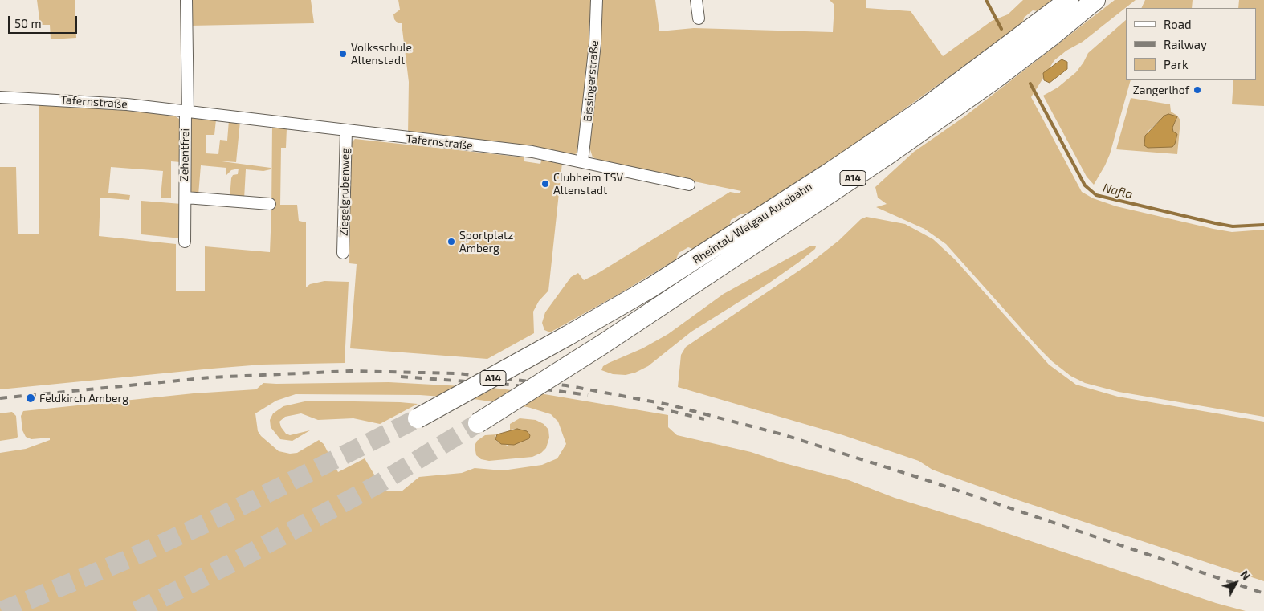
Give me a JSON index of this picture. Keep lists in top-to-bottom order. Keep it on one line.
{"streets":{"highway":["A14","Rheintal/Walgau Autobahn"],"street":["Bissingerstraße","Tafernstraße","Zehentfrei","Ziegelgrubenweg"]},"crossings":[["Bissingerstraße","Tafernstraße"],["Tafernstraße","Zehentfrei"],["Tafernstraße","Ziegelgrubenweg"]],"water":["Nafla"],"places":["Volksschule Altenstadt","Zangerlhof","Clubheim TSV Altenstadt","Sportplatz Amberg","Feldkirch Amberg"],"legend":["Road","Railway","Park"],"scale_bar":"50 m","north":"top right"}
